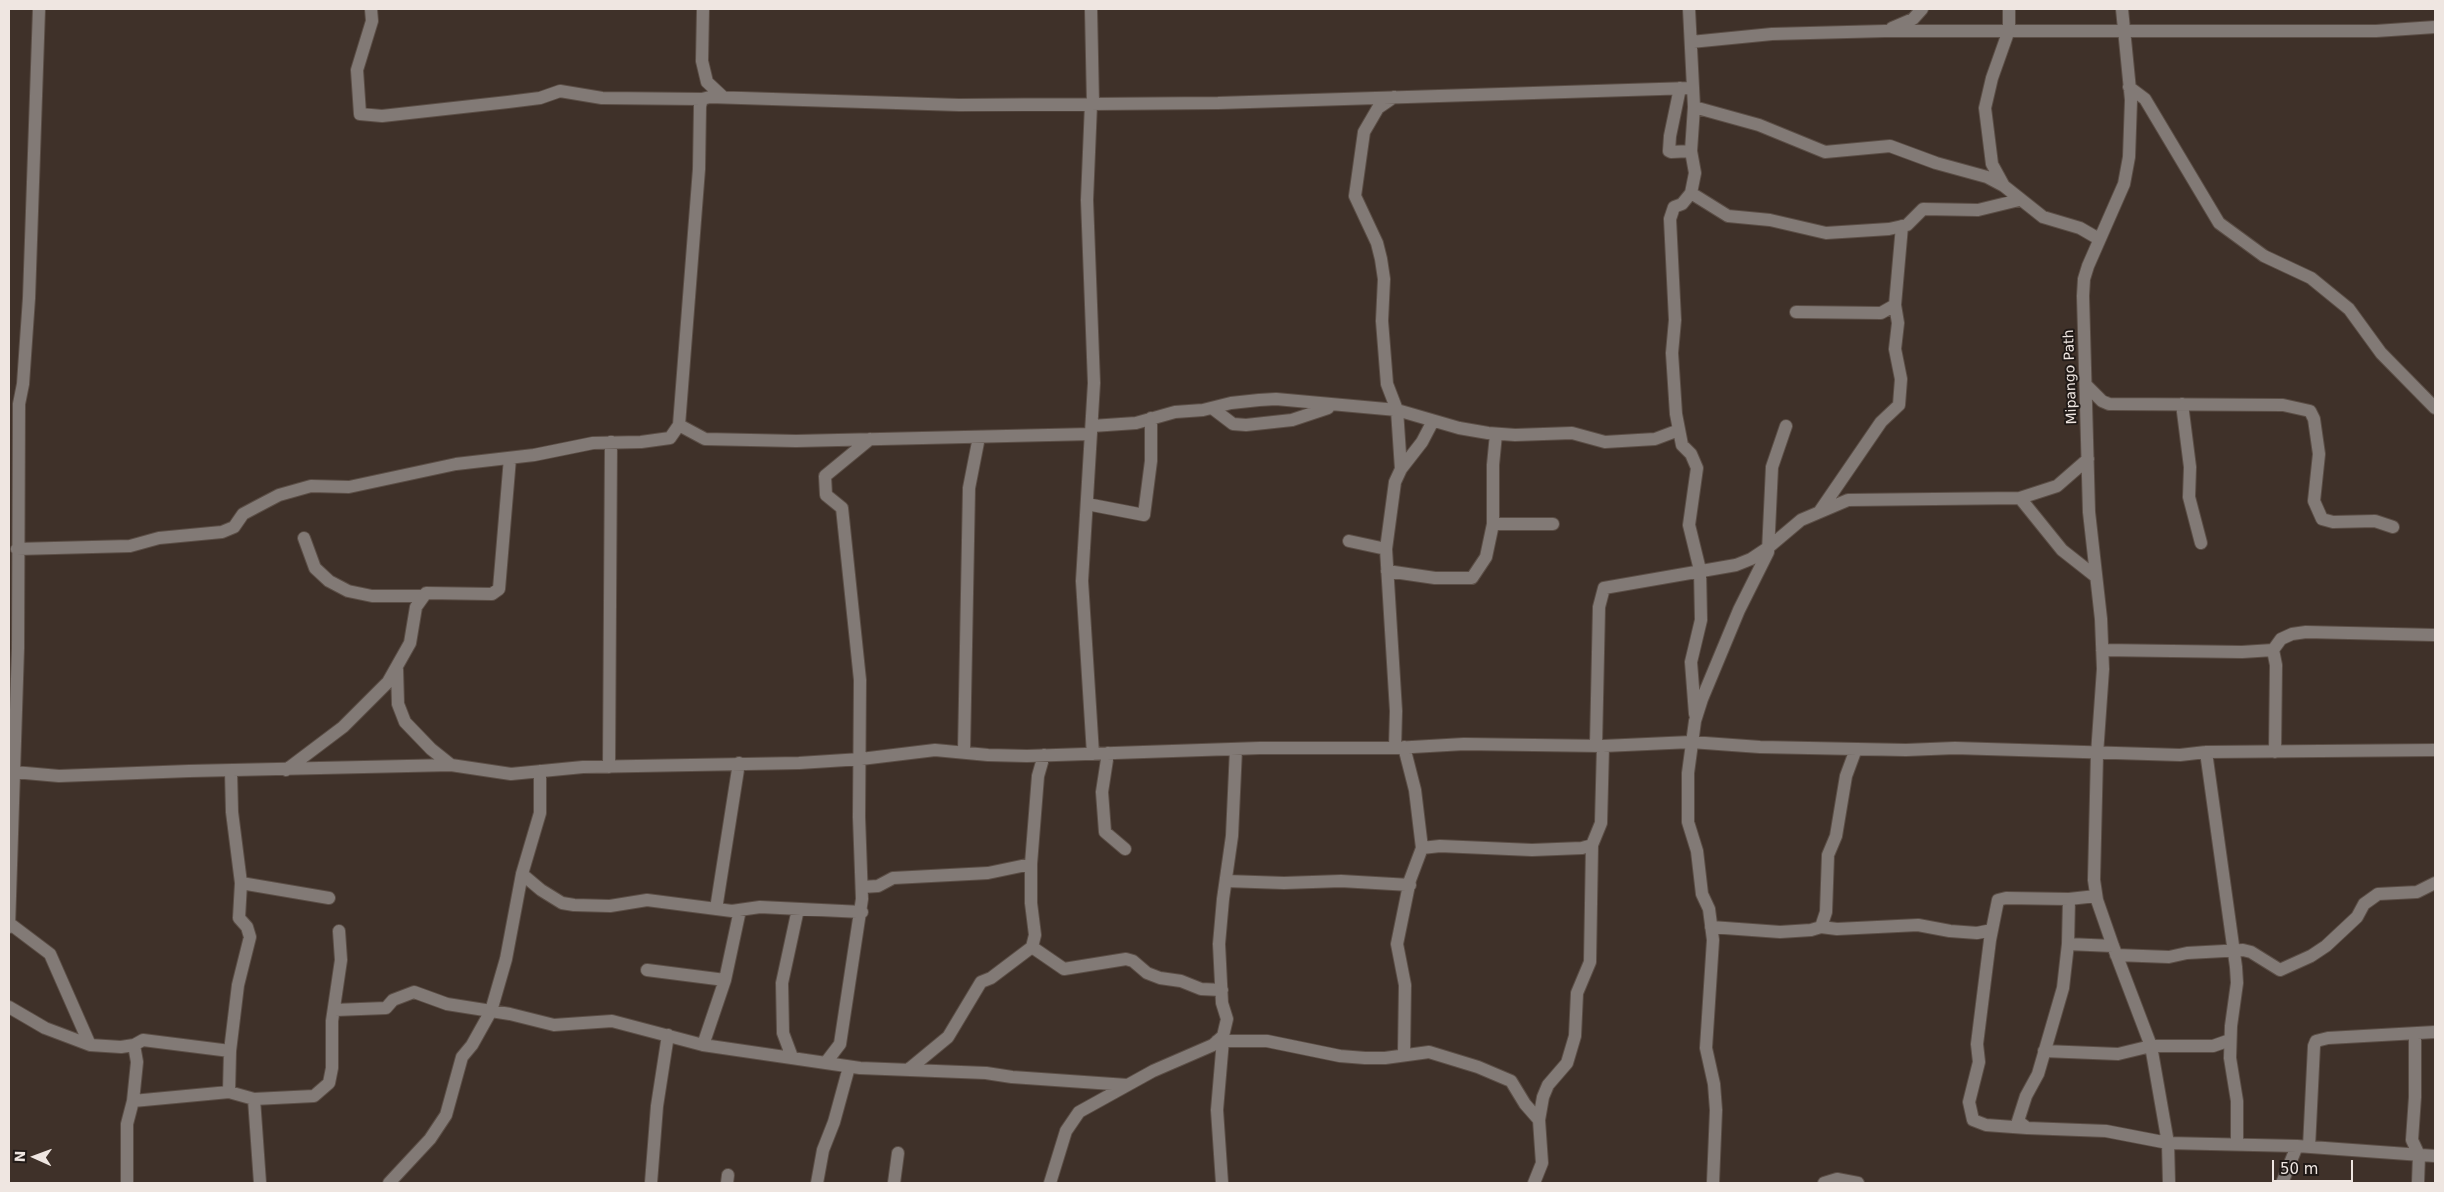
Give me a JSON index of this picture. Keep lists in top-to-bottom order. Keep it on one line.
{"streets":{"street":["Mipango Path"]},"scale_bar":"50 m","north":"left"}
